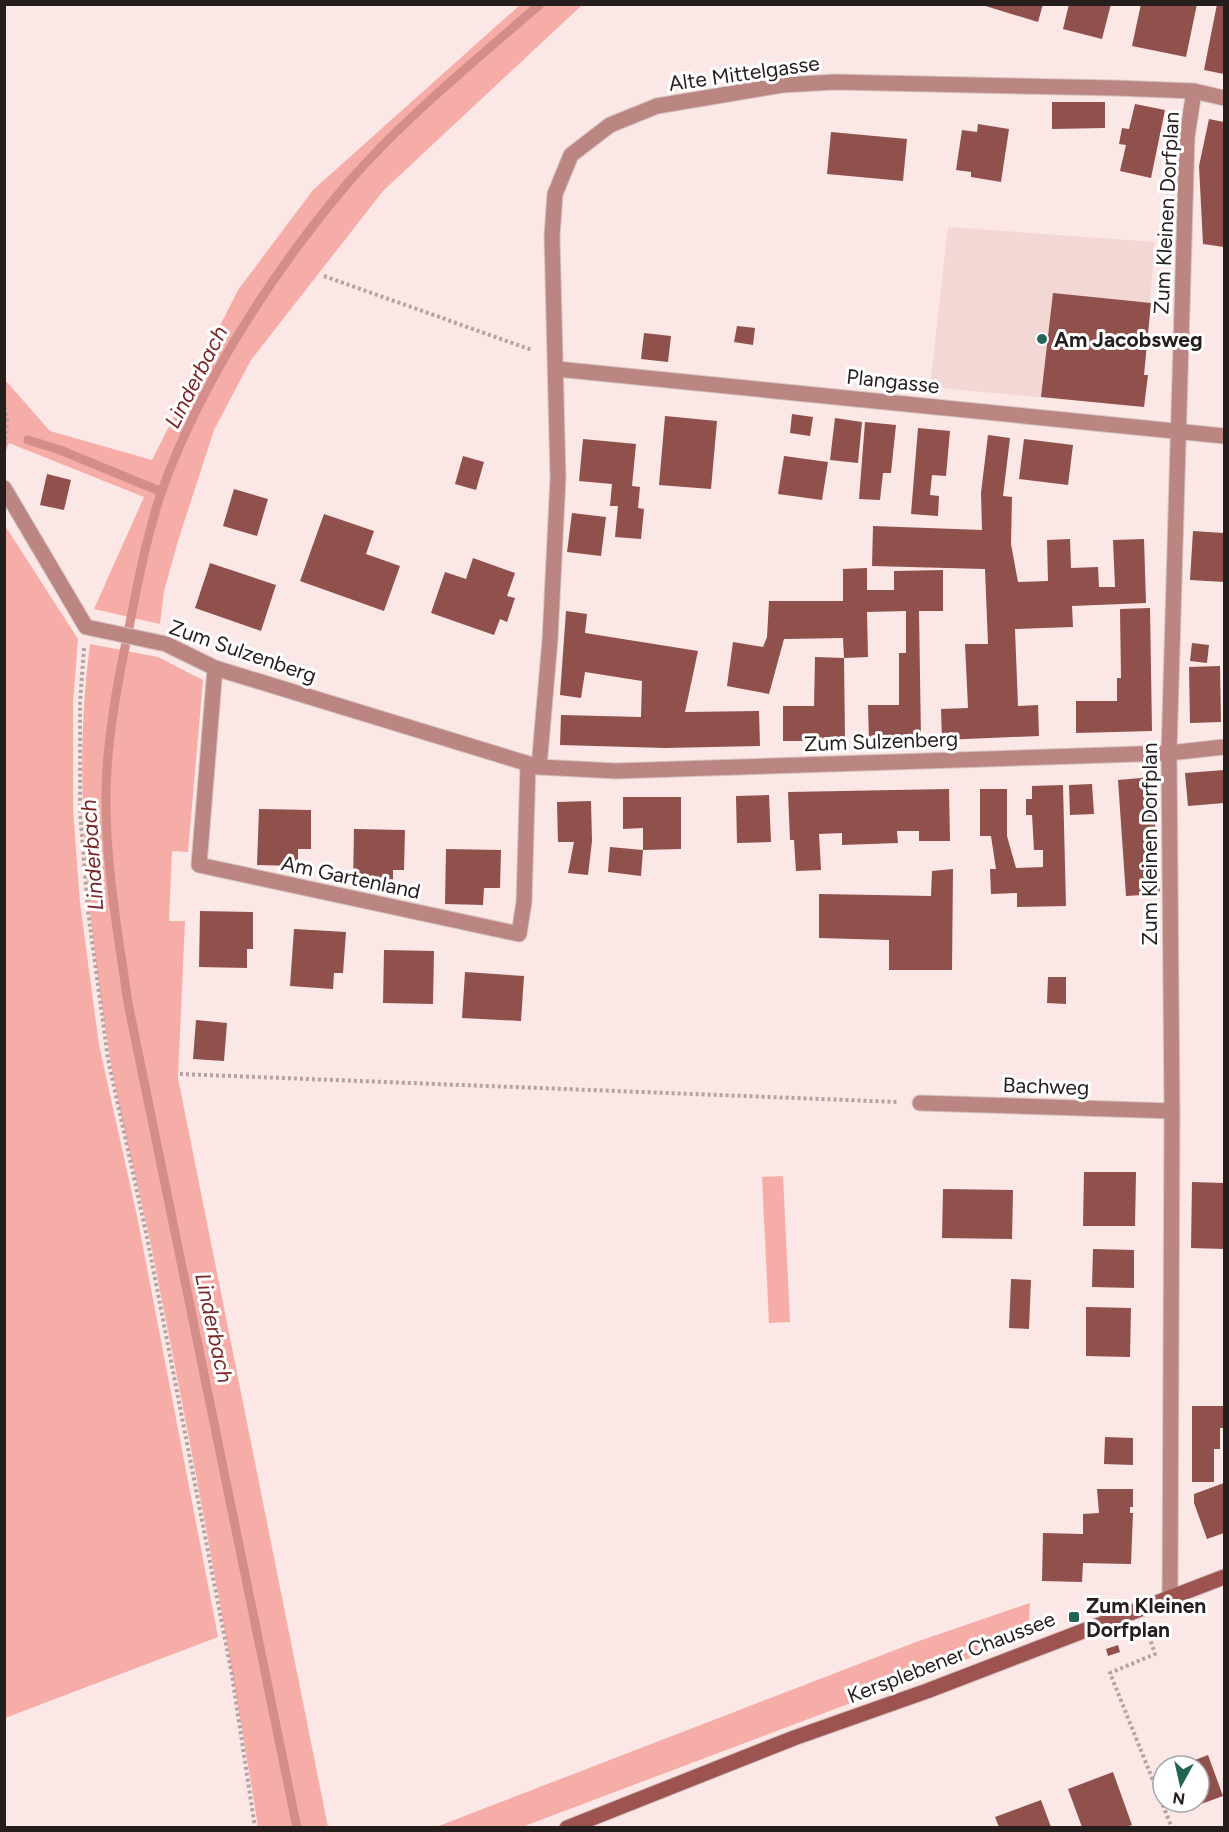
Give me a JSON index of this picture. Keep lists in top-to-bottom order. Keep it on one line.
{"streets":{"main road":["Kersplebener Chaussee"],"street":["Alte Mittelgasse","Zum Kleinen Dorfplan","Plangasse","Zum Sulzenberg","Am Gartenland","Bachweg"]},"crossings":[["Alte Mittelgasse","Zum Kleinen Dorfplan"],["Alte Mittelgasse","Plangasse"],["Zum Kleinen Dorfplan","Plangasse"],["Zum Kleinen Dorfplan","Zum Sulzenberg"],["Zum Kleinen Dorfplan","Bachweg"],["Zum Kleinen Dorfplan","Kersplebener Chaussee"],["Zum Sulzenberg","Am Gartenland"]],"water":["Linderbach"],"places":{"other":["Am Jacobsweg"],"transit":["Zum Kleinen Dorfplan"]},"north":"bottom"}
